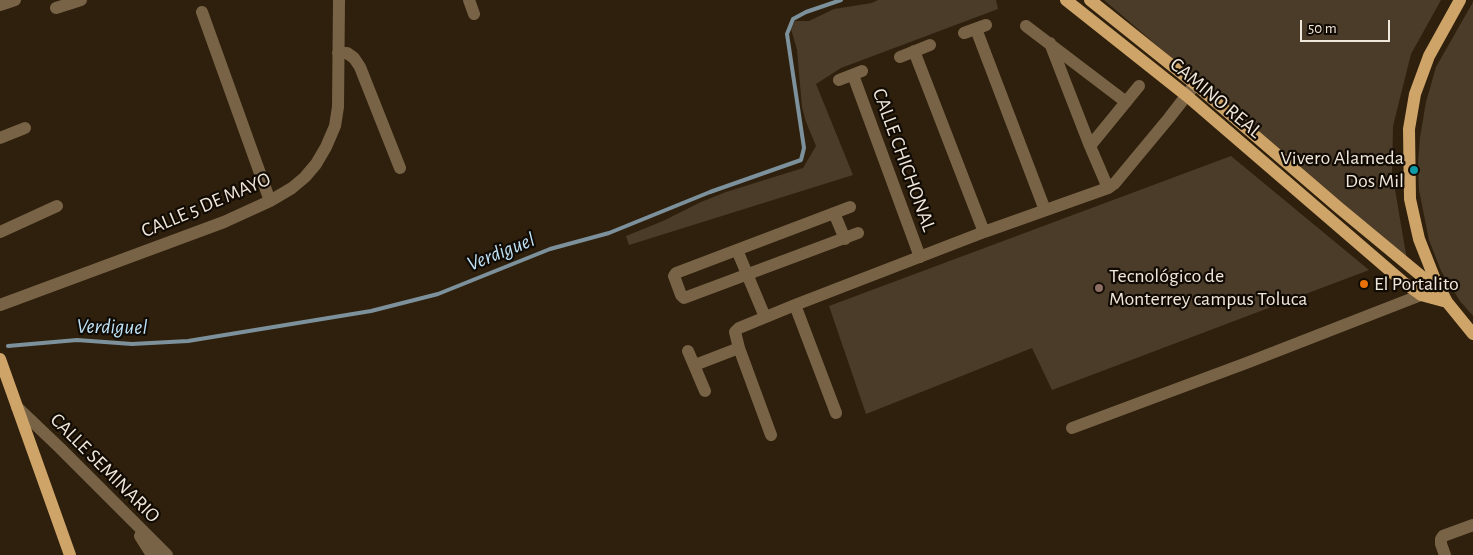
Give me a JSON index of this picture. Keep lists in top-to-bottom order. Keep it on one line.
{"streets":{"main road":["CAMINO REAL"],"street":["CALLE CHICHONAL","CALLE 5 DE MAYO","CALLE SEMINARIO"]},"water":["Verdiguel"],"places":["Vivero Alameda Dos Mil","El Portalito","Tecnológico de Monterrey campus Toluca"],"scale_bar":"50 m"}
